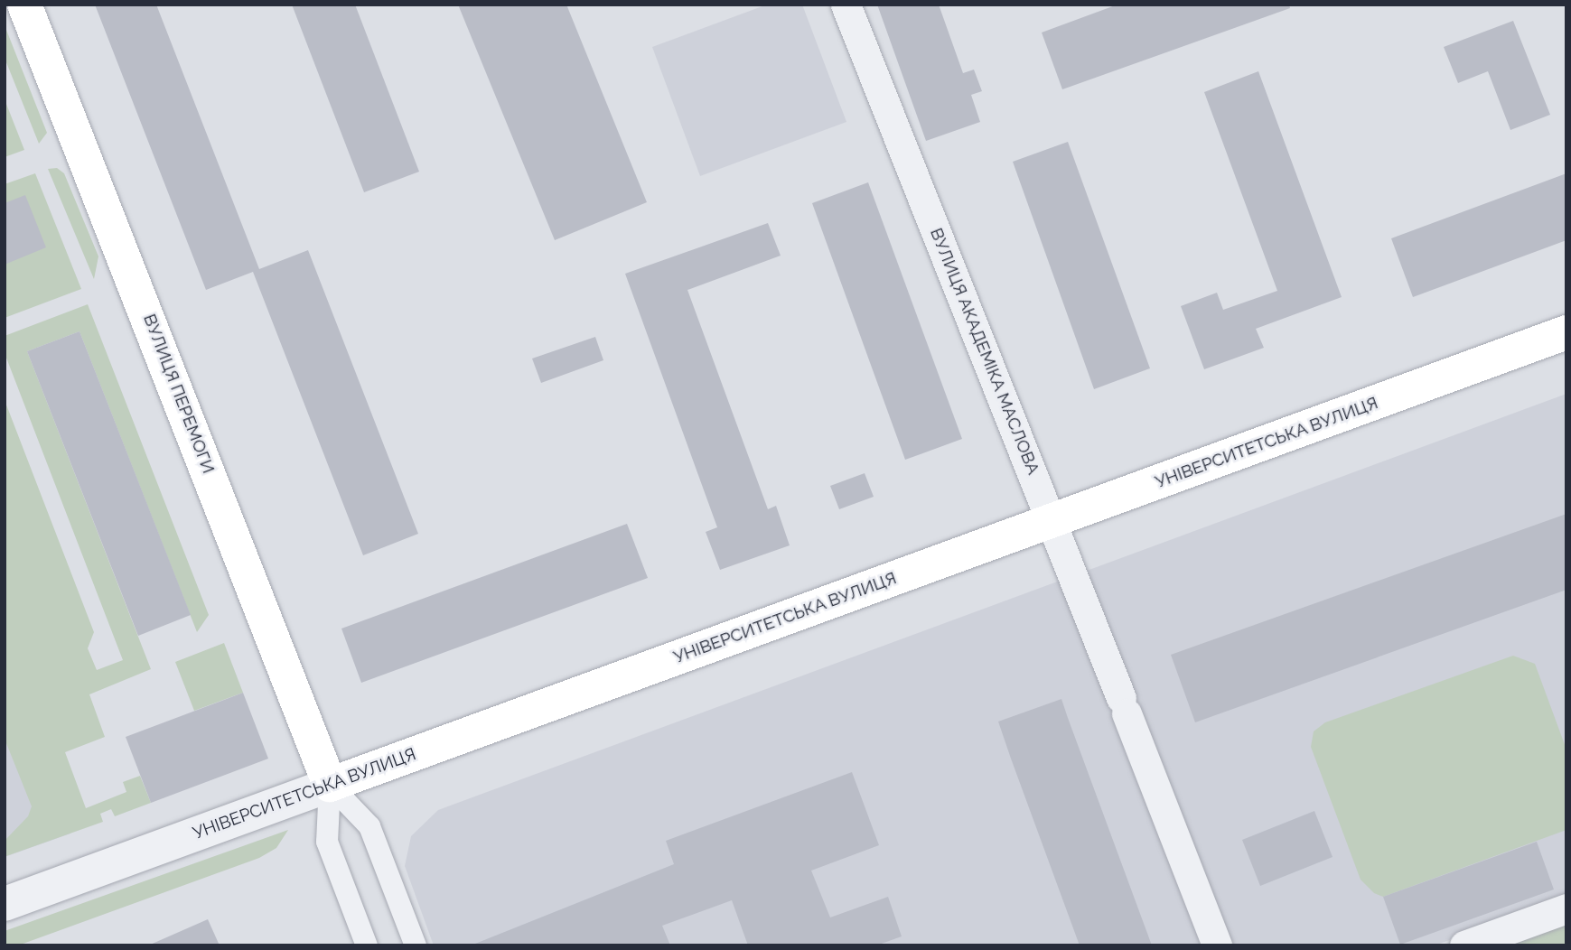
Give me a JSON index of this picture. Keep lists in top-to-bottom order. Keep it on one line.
{"streets":{"main road":["ВУЛИЦЯ ПЕРЕМОГИ","УНІВЕРСИТЕТСЬКА ВУЛИЦЯ"],"street":["ВУЛИЦЯ АКАДЕМІКА МАСЛОВА"]},"crossings":[["ВУЛИЦЯ АКАДЕМІКА МАСЛОВА","УНІВЕРСИТЕТСЬКА ВУЛИЦЯ"],["ВУЛИЦЯ ПЕРЕМОГИ","УНІВЕРСИТЕТСЬКА ВУЛИЦЯ"]]}
